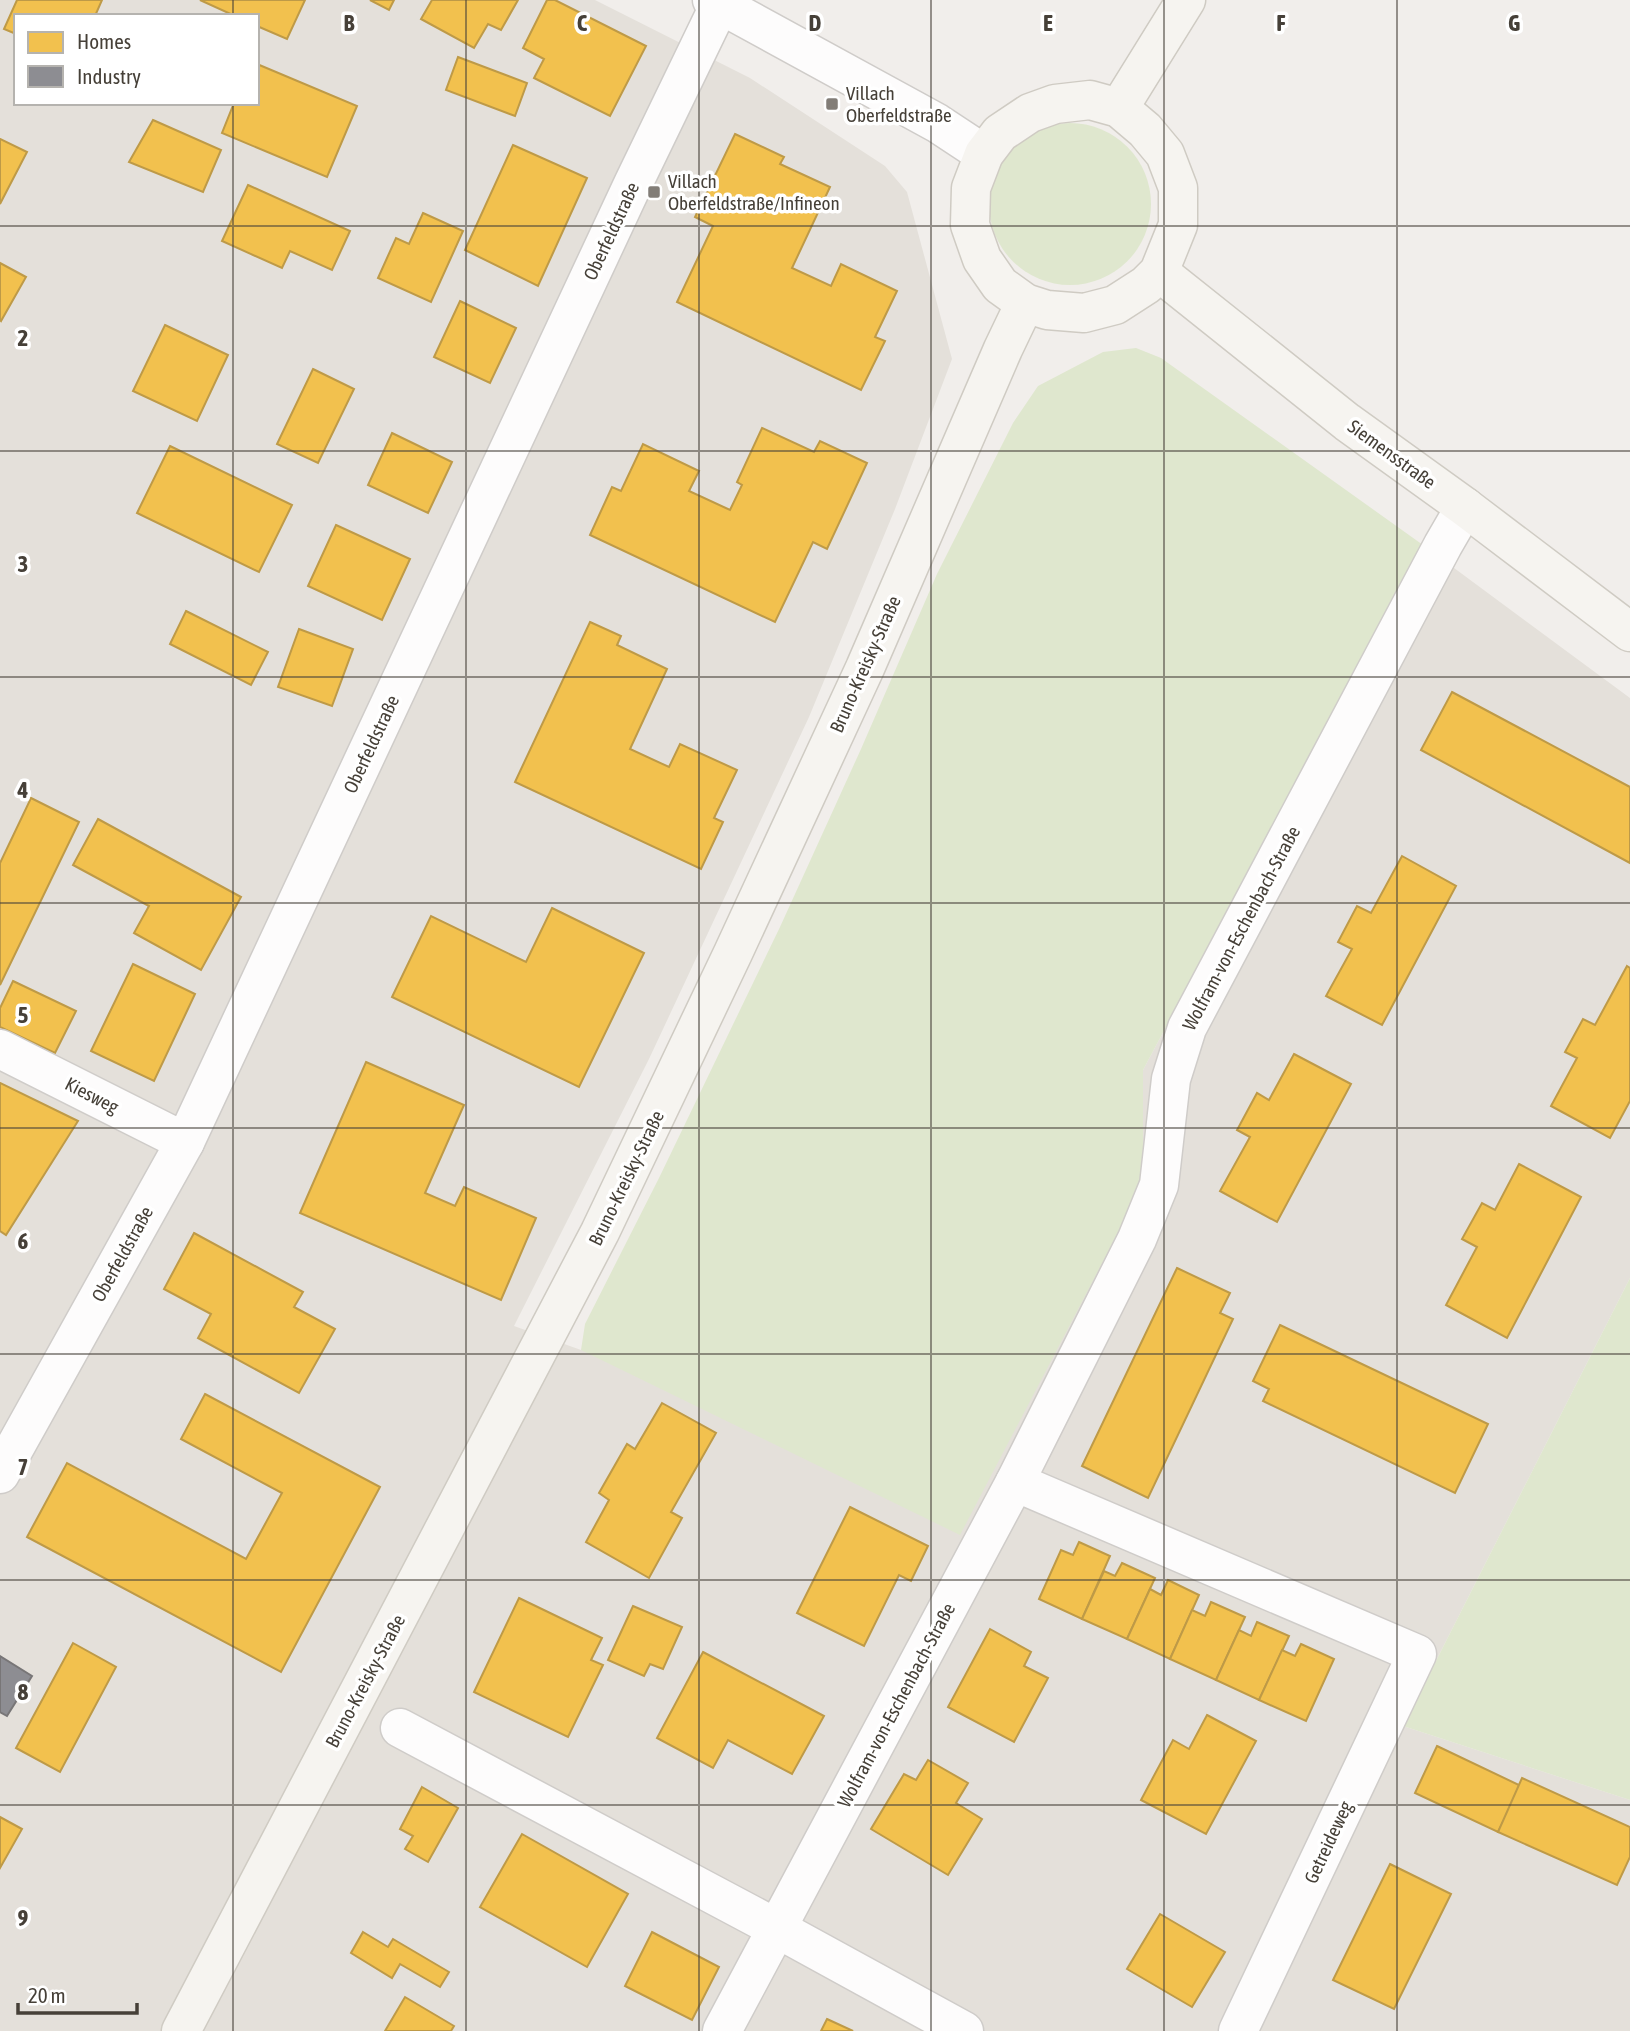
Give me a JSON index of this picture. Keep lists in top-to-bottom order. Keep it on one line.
{"streets":{"street":["Oberfeldstraße","Siemensstraße","Bruno-Kreisky-Straße","Wolfram-von-Eschenbach-Straße","Kiesweg","Getreideweg"]},"crossings":[["Oberfeldstraße","Kiesweg"],["Siemensstraße","Bruno-Kreisky-Straße"],["Siemensstraße","Wolfram-von-Eschenbach-Straße"],["Wolfram-von-Eschenbach-Straße","Getreideweg"]],"places":{"transit":["Villach Oberfeldstraße","Villach Oberfeldstraße/Infineon"]},"legend":["Homes","Industry"],"scale_bar":"20 m","grid":{"columns":["B","C","D","E","F","G"],"rows":["2","3","4","5","6","7","8","9"]}}
